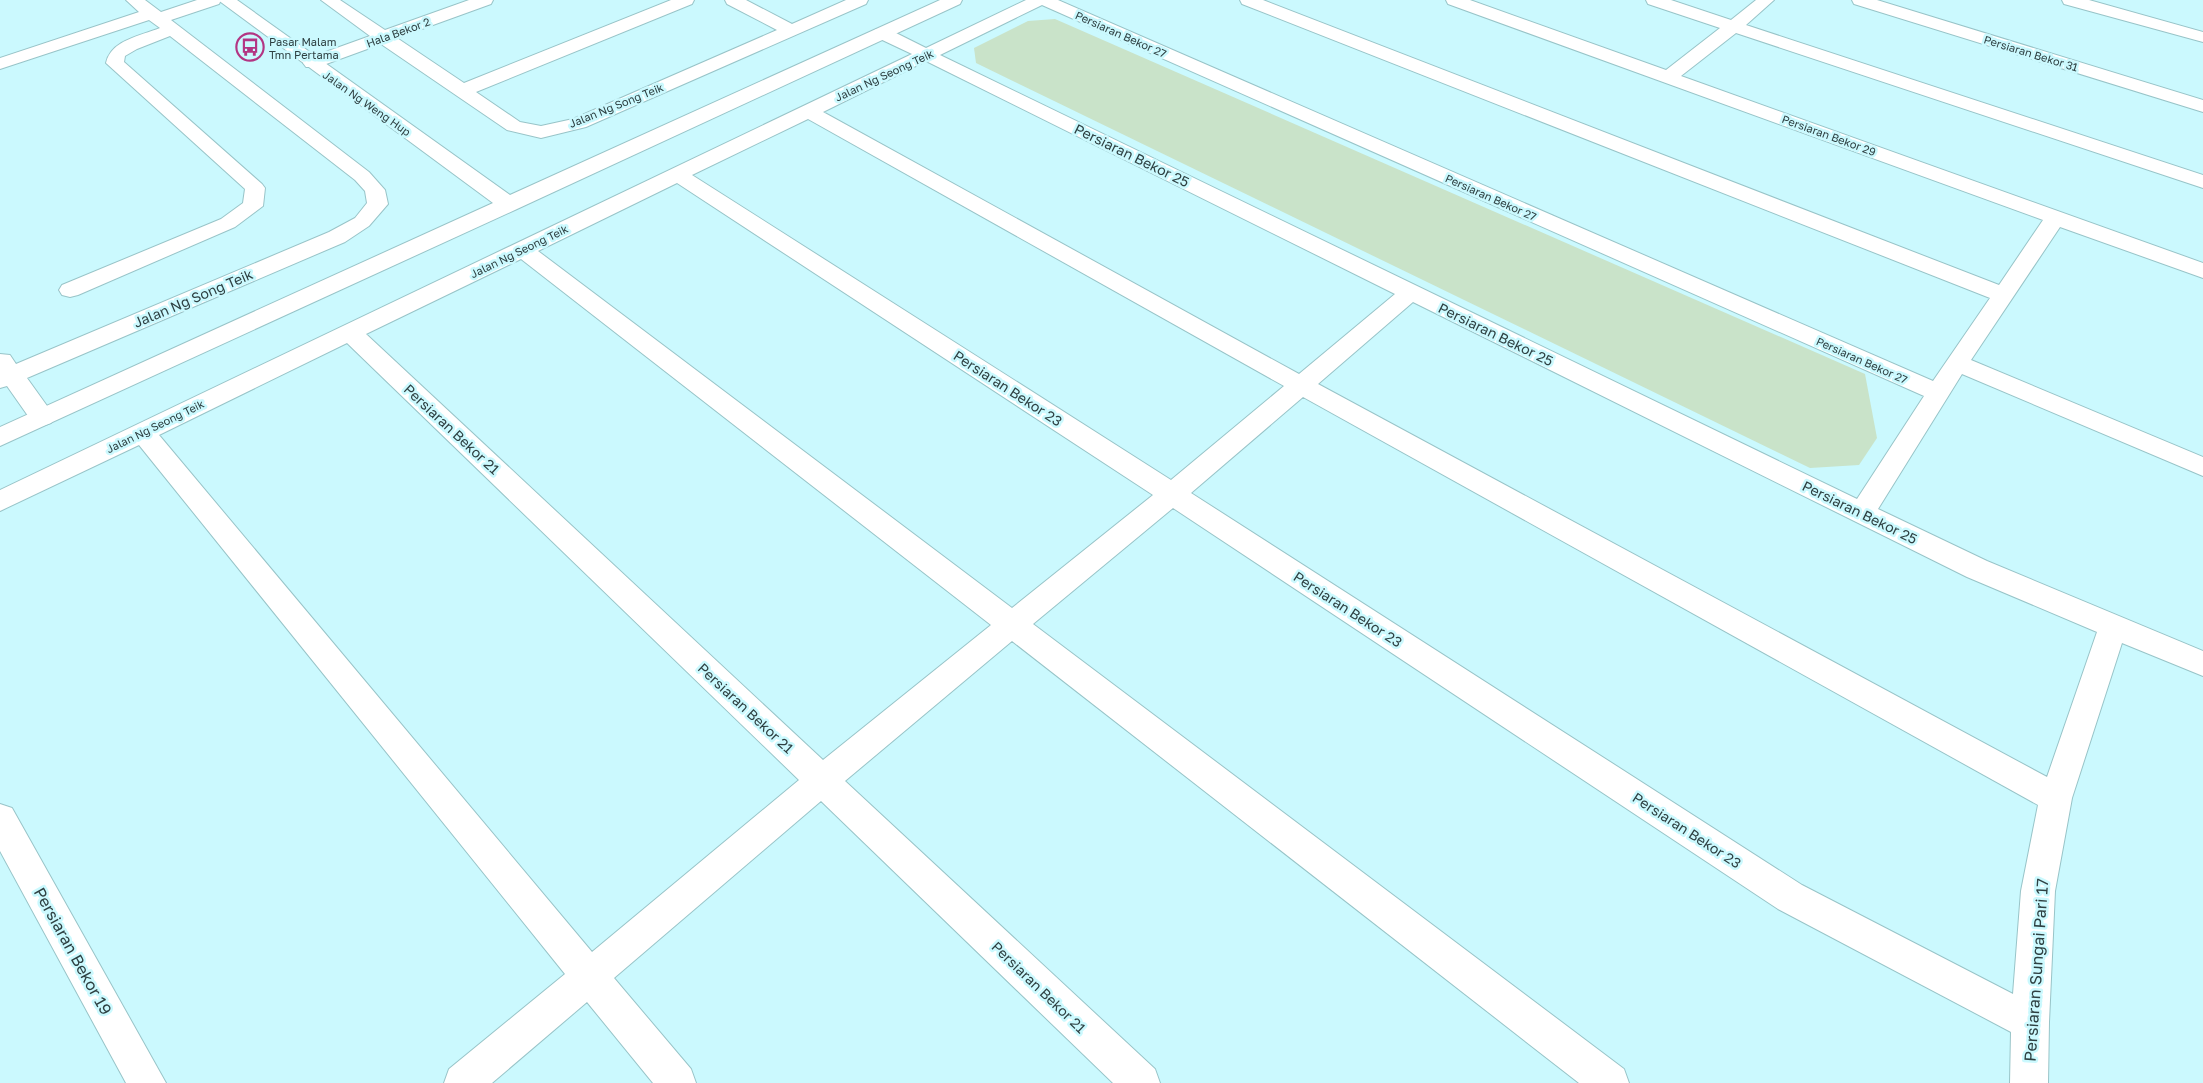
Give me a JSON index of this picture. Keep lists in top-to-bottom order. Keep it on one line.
{"streets":{"street":["Hala Bekor 2","Persiaran Bekor 27","Persiaran Bekor 31","Jalan Ng Seong Teik","Jalan Ng Weng Hup","Jalan Ng Song Teik","Persiaran Bekor 29","Persiaran Bekor 25","Persiaran Bekor 23","Persiaran Bekor 21","Persiaran Bekor 19","Persiaran Sungai Pari 17"]},"crossings":[["Hala Bekor 2","Jalan Ng Weng Hup"],["Hala Bekor 2","Jalan Ng Song Teik"],["Jalan Ng Seong Teik","Persiaran Bekor 25"],["Jalan Ng Seong Teik","Persiaran Bekor 23"],["Jalan Ng Seong Teik","Persiaran Bekor 21"],["Persiaran Bekor 25","Persiaran Sungai Pari 17"],["Persiaran Bekor 23","Persiaran Sungai Pari 17"]],"places":{"bus stop":["Pasar Malam Tmn Pertama"]}}
